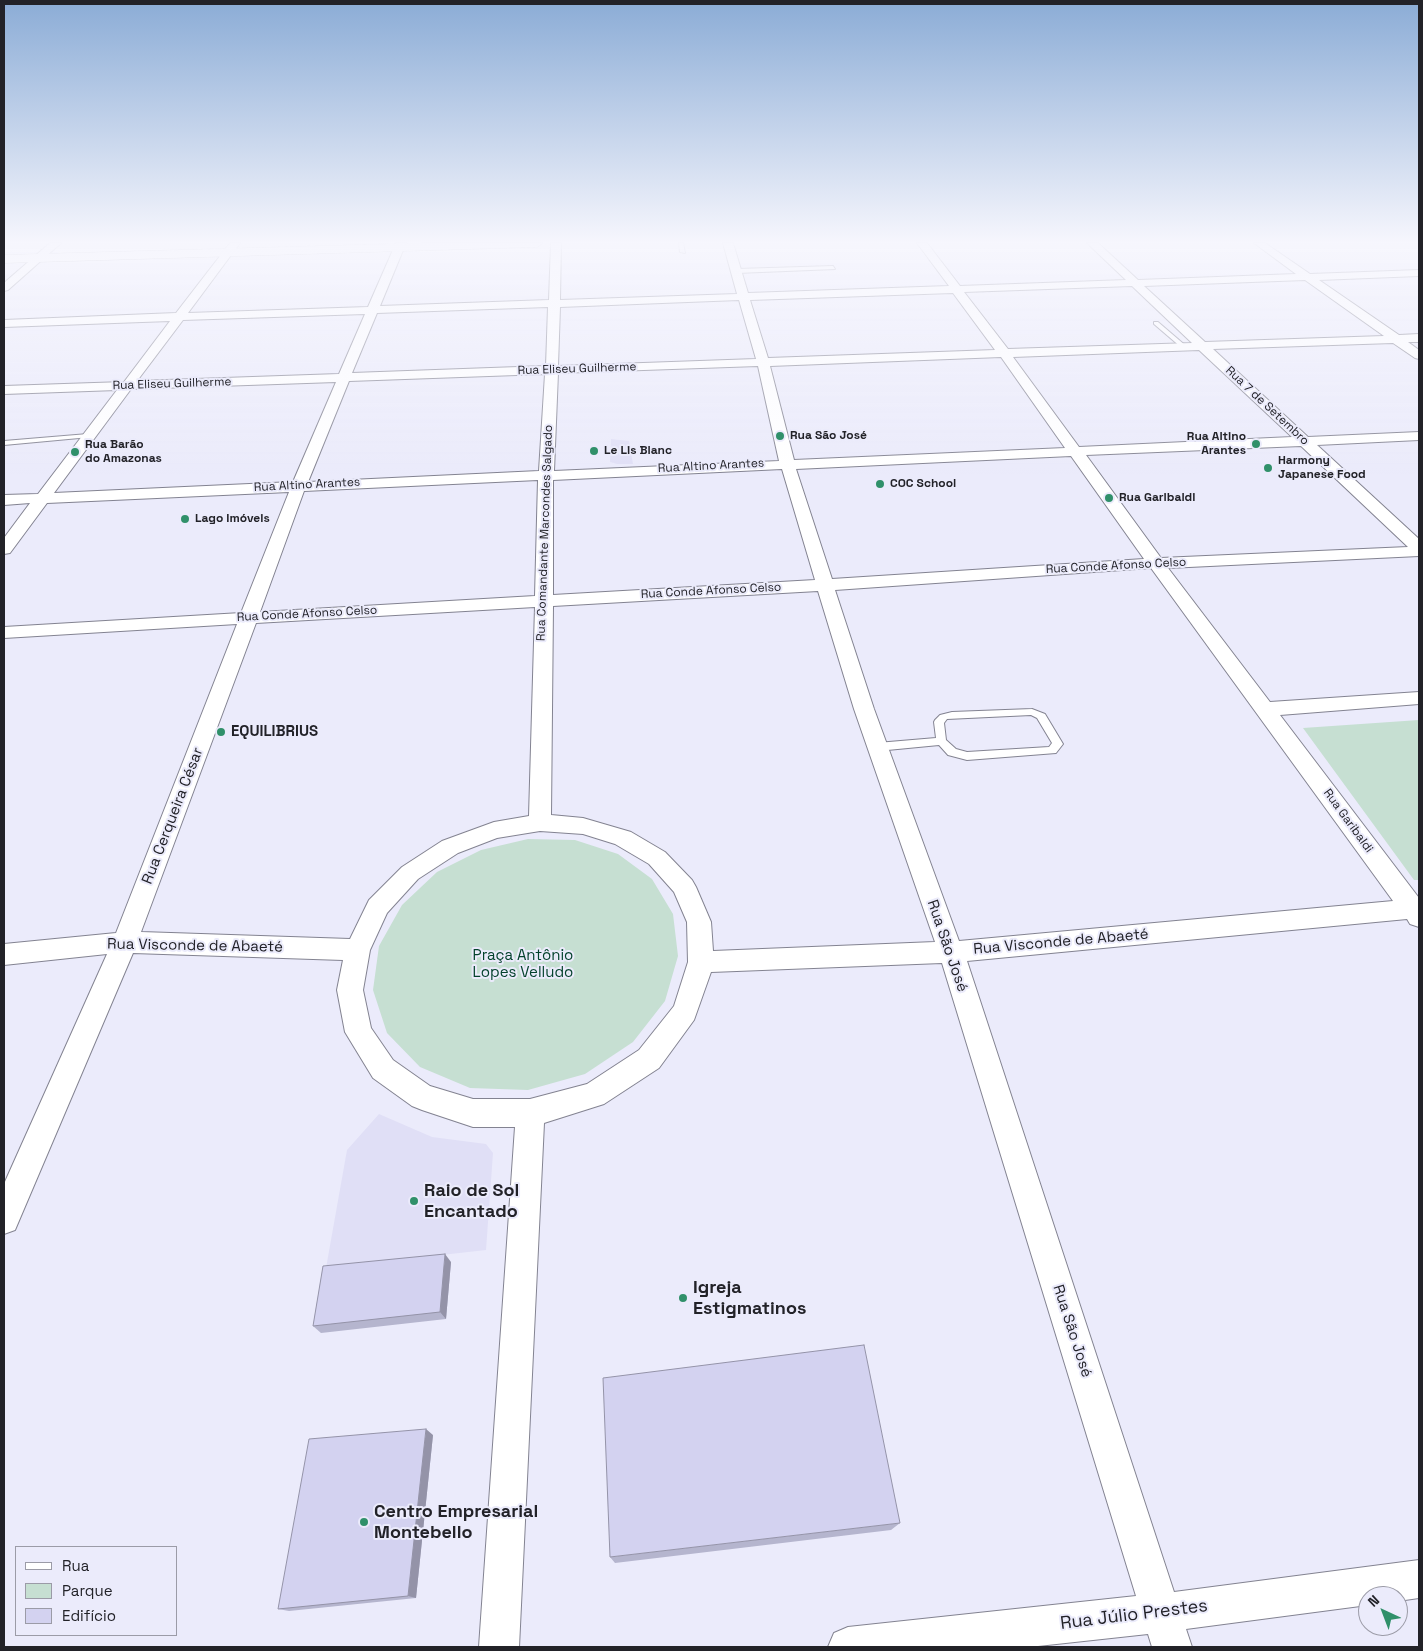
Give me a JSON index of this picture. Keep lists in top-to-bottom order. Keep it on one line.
{"streets":{"street":["Rua Eliseu Guilherme","Rua 7 de Setembro","Rua Altino Arantes","Rua Comandante Marcondes Salgado","Rua Conde Afonso Celso","Rua Cerqueira César","Rua Garibaldi","Rua Visconde de Abaeté","Rua São José","Rua Júlio Prestes"]},"crossings":[["Rua Eliseu Guilherme","Rua 7 de Setembro"],["Rua Eliseu Guilherme","Rua Comandante Marcondes Salgado"],["Rua Eliseu Guilherme","Rua Cerqueira César"],["Rua Eliseu Guilherme","Rua Garibaldi"],["Rua Eliseu Guilherme","Rua São José"],["Rua 7 de Setembro","Rua Altino Arantes"],["Rua 7 de Setembro","Rua Conde Afonso Celso"],["Rua Altino Arantes","Rua Comandante Marcondes Salgado"],["Rua Altino Arantes","Rua Cerqueira César"],["Rua Altino Arantes","Rua Garibaldi"],["Rua Altino Arantes","Rua São José"],["Rua Comandante Marcondes Salgado","Rua Conde Afonso Celso"],["Rua Conde Afonso Celso","Rua Cerqueira César"],["Rua Conde Afonso Celso","Rua Garibaldi"],["Rua Conde Afonso Celso","Rua São José"],["Rua Cerqueira César","Rua Visconde de Abaeté"],["Rua Garibaldi","Rua Visconde de Abaeté"],["Rua Visconde de Abaeté","Rua São José"],["Rua São José","Rua Júlio Prestes"]],"parks":["Praça Antônio Lopes Velludo"],"places":["Rua São José","Rua Altino Arantes","Le Lis Blanc","Rua Barão do Amazonas","Harmony Japanese Food","COC School","Rua Garibaldi","Lago Imóveis","EQUILIBRIUS","Raio de Sol Encantado","Igreja Estigmatinos","Centro Empresarial Montebello"],"legend":["Rua","Parque","Edifício"],"north":"top left"}
